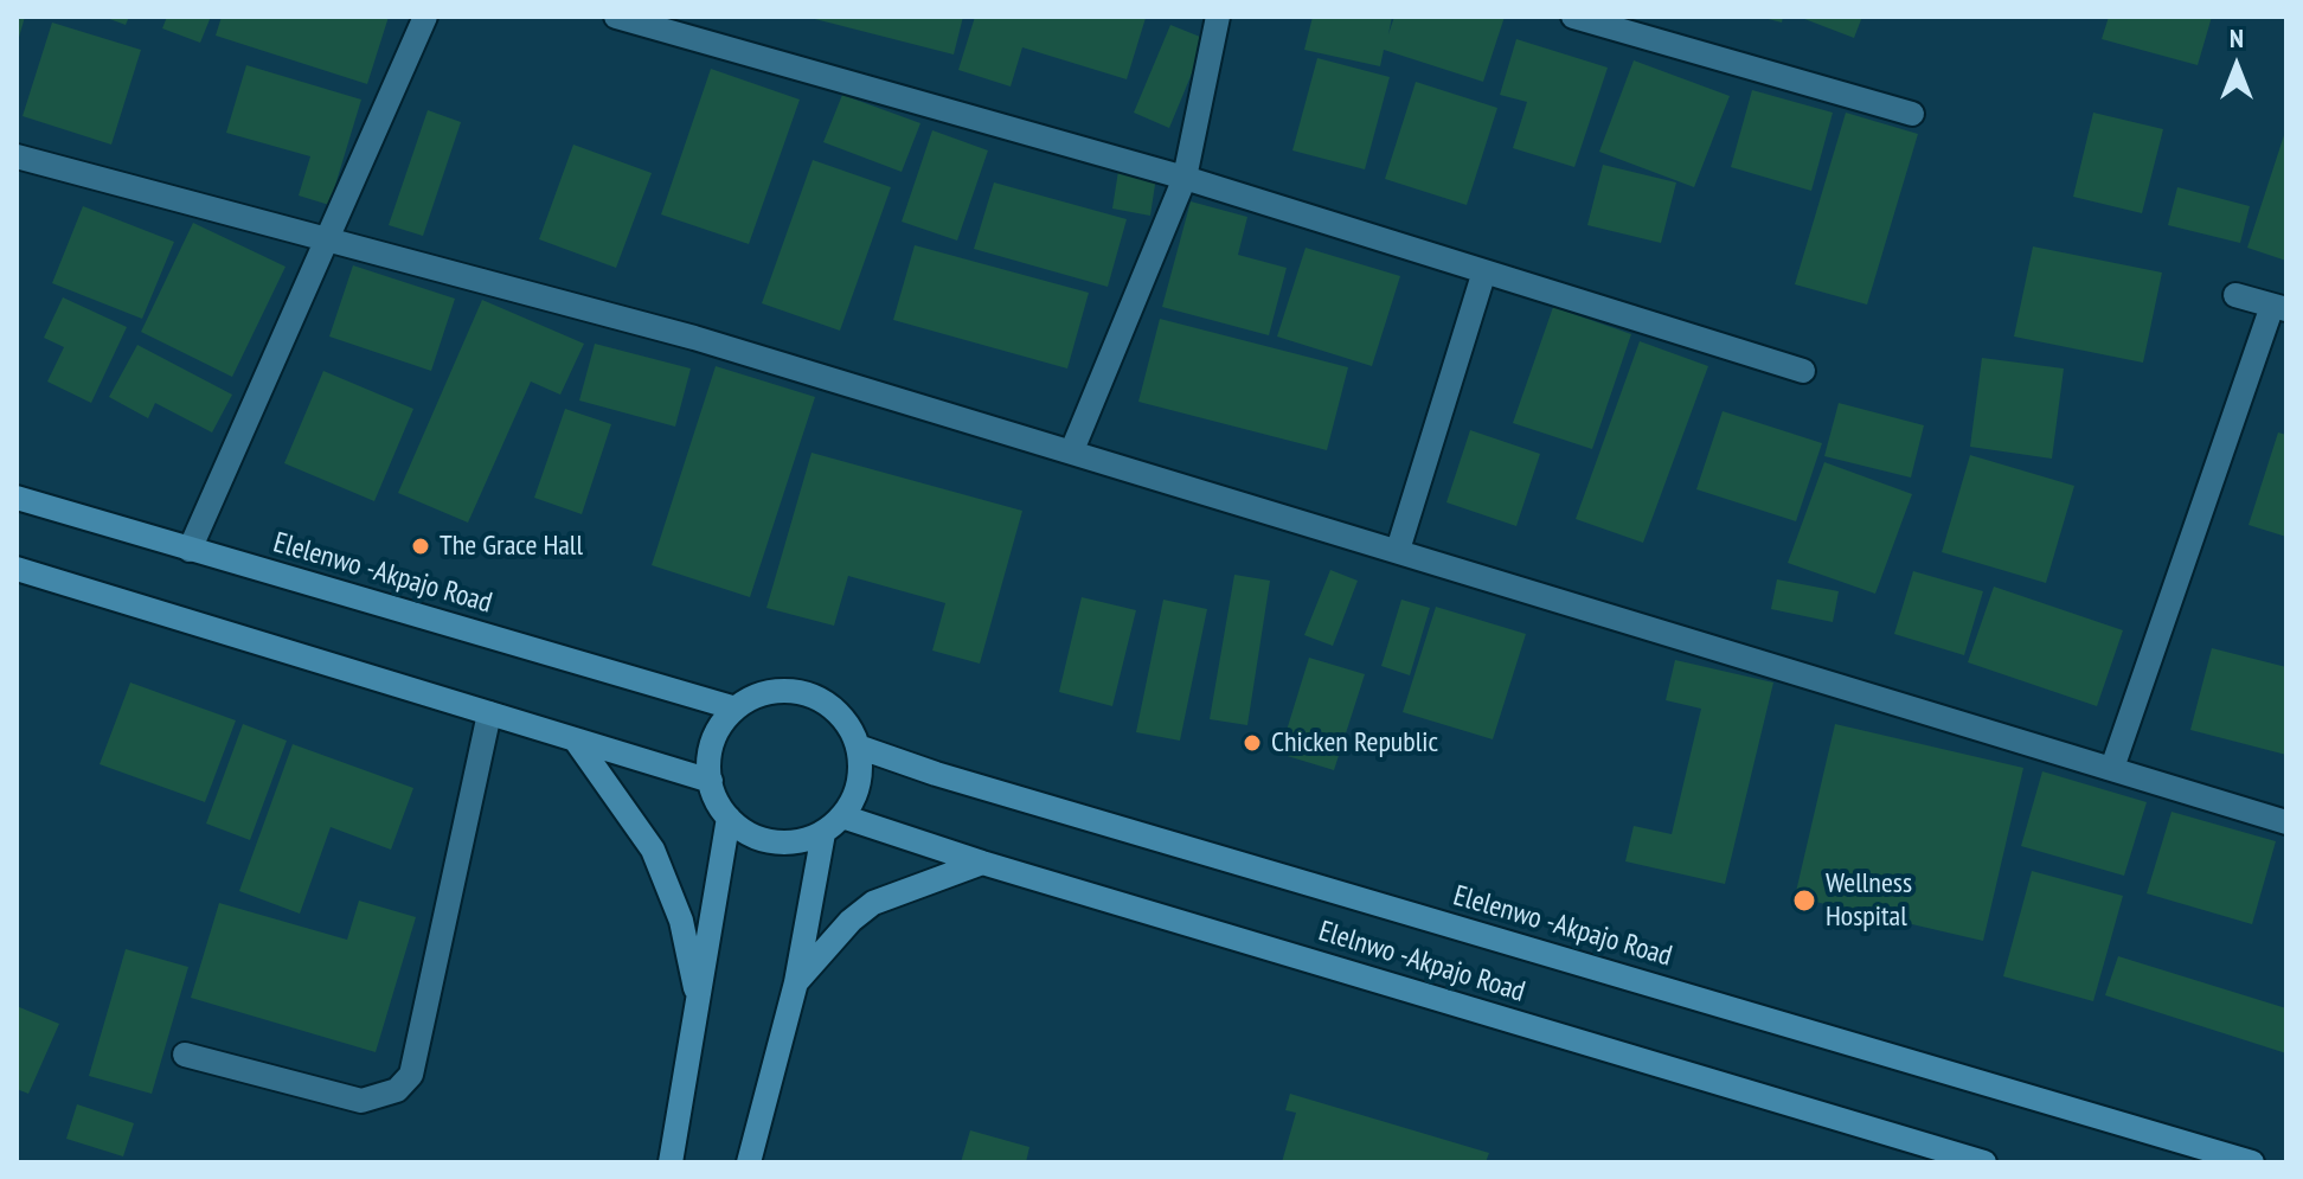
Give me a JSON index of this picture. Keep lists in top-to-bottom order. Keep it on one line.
{"streets":{"main road":["Elelenwo -Akpajo Road","Elelnwo -Akpajo Road"]},"crossings":[["Elelenwo -Akpajo Road","Elelnwo -Akpajo Road"]],"places":["The Grace Hall","Chicken Republic","Wellness Hospital"],"north":"top"}
